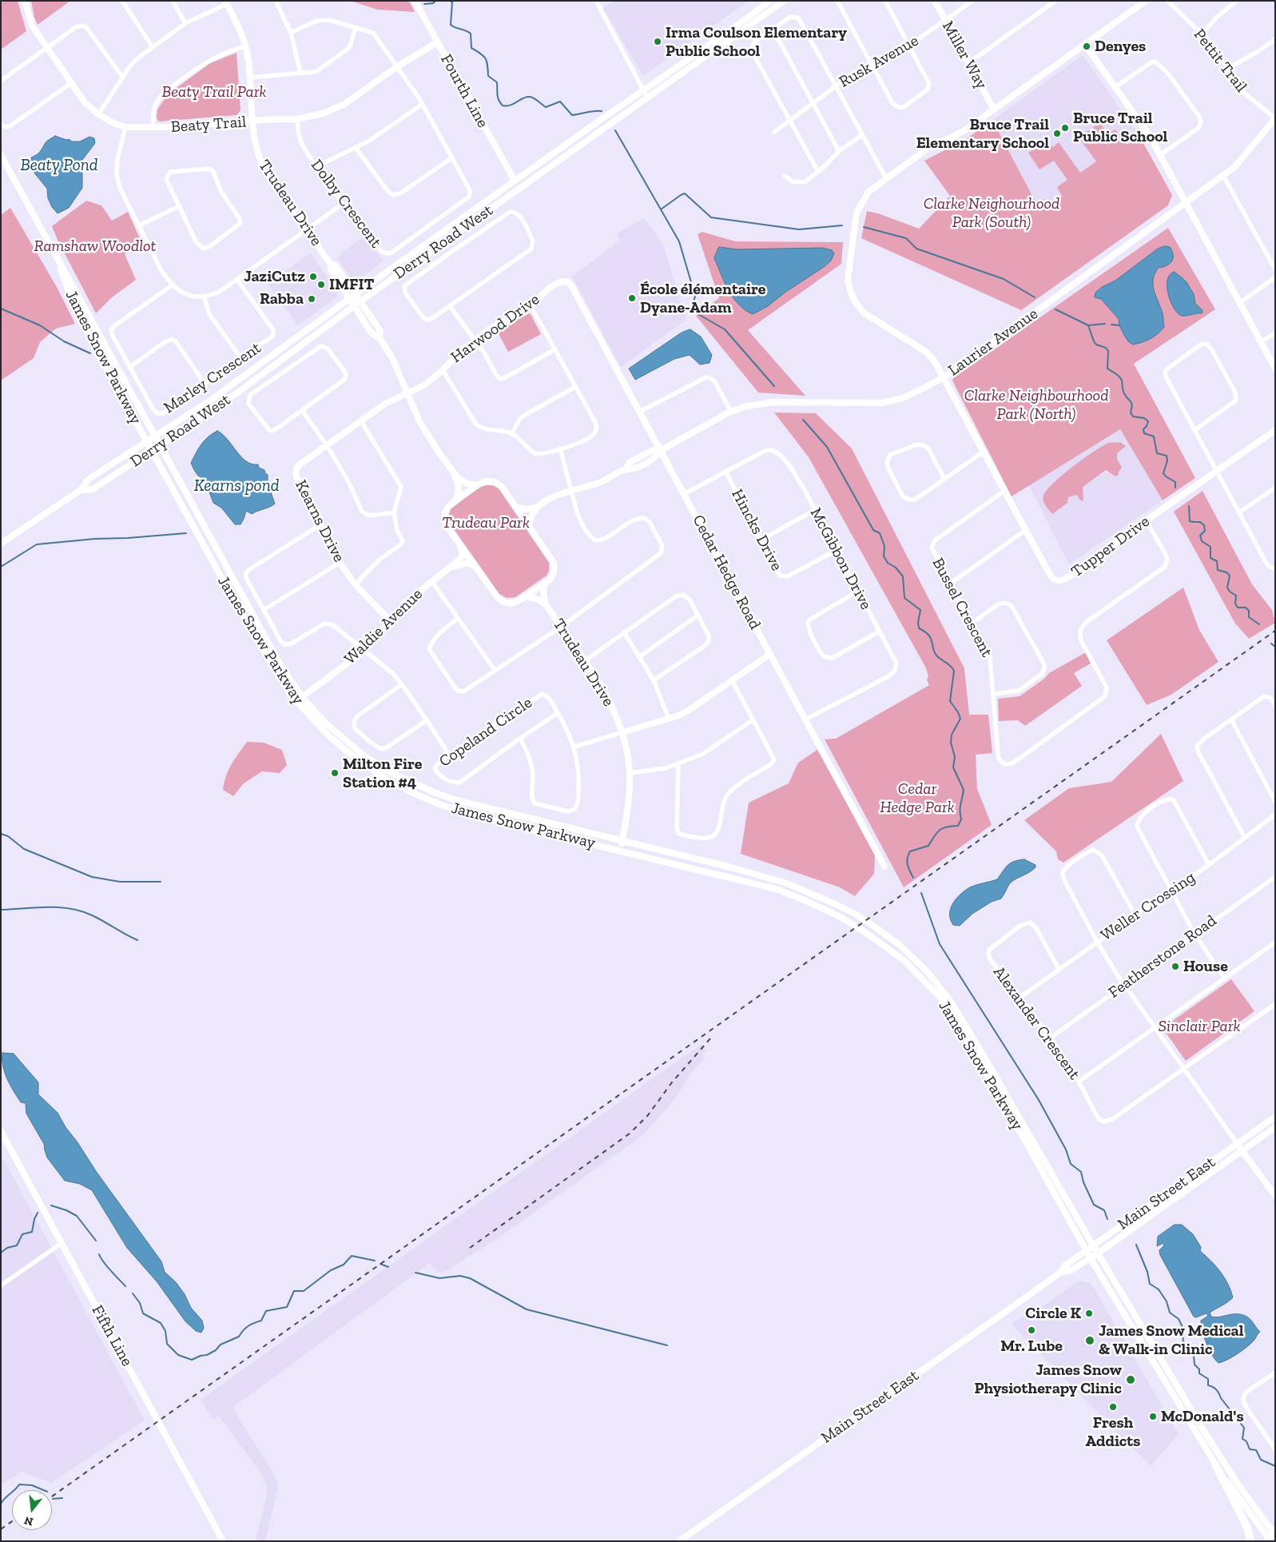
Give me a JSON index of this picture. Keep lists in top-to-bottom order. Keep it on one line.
{"streets":{"main road":["Miller Way","Fourth Line","Beaty Trail","Trudeau Drive","Derry Road West","Harwood Drive","Laurier Avenue","James Snow Parkway","Kearns Drive","Tupper Drive","Cedar Hedge Road","Waldie Avenue","Main Street East","Fifth Line"],"street":["Pettit Trail","Rusk Avenue","Dolby Crescent","Marley Crescent","Hincks Drive","McGibbon Drive","Bussel Crescent","Copeland Circle","Weller Crossing","Featherstone Road","Alexander Crescent"]},"crossings":[["Miller Way","Rusk Avenue"],["Miller Way","Tupper Drive"],["Pettit Trail","Laurier Avenue"],["Fourth Line","Beaty Trail"],["Fourth Line","Derry Road West"],["Beaty Trail","Trudeau Drive"],["Beaty Trail","Dolby Crescent"],["Trudeau Drive","Derry Road West"],["Trudeau Drive","Harwood Drive"],["Trudeau Drive","James Snow Parkway"],["Trudeau Drive","Kearns Drive"],["Trudeau Drive","Waldie Avenue"],["Derry Road West","James Snow Parkway"],["Harwood Drive","Kearns Drive"],["Harwood Drive","Cedar Hedge Road"],["Laurier Avenue","Tupper Drive"],["Laurier Avenue","Cedar Hedge Road"],["James Snow Parkway","Waldie Avenue"],["James Snow Parkway","Main Street East"],["Kearns Drive","Waldie Avenue"],["Hincks Drive","McGibbon Drive"],["Tupper Drive","Bussel Crescent"],["McGibbon Drive","Cedar Hedge Road"],["Weller Crossing","Alexander Crescent"],["Featherstone Road","Alexander Crescent"]],"water":["Beaty Pond","Kearns pond"],"parks":["Beaty Trail Park","Clarke Neighourhood Park (South)","Ramshaw Woodlot","Clarke Neighbourhood Park (North)","Trudeau Park","Cedar Hedge Park","Sinclair Park"],"places":["Irma Coulson Elementary Public School","Denyes","Bruce Trail Public School","Bruce Trail Elementary School","JaziCutz","IMFIT","École élémentaire Dyane-Adam","Rabba","Milton Fire Station #4","House","Circle K","Mr. Lube","James Snow Medical & Walk-in Clinic","James Snow Physiotherapy Clinic","Fresh Addicts","McDonald's"],"north":"bottom"}
